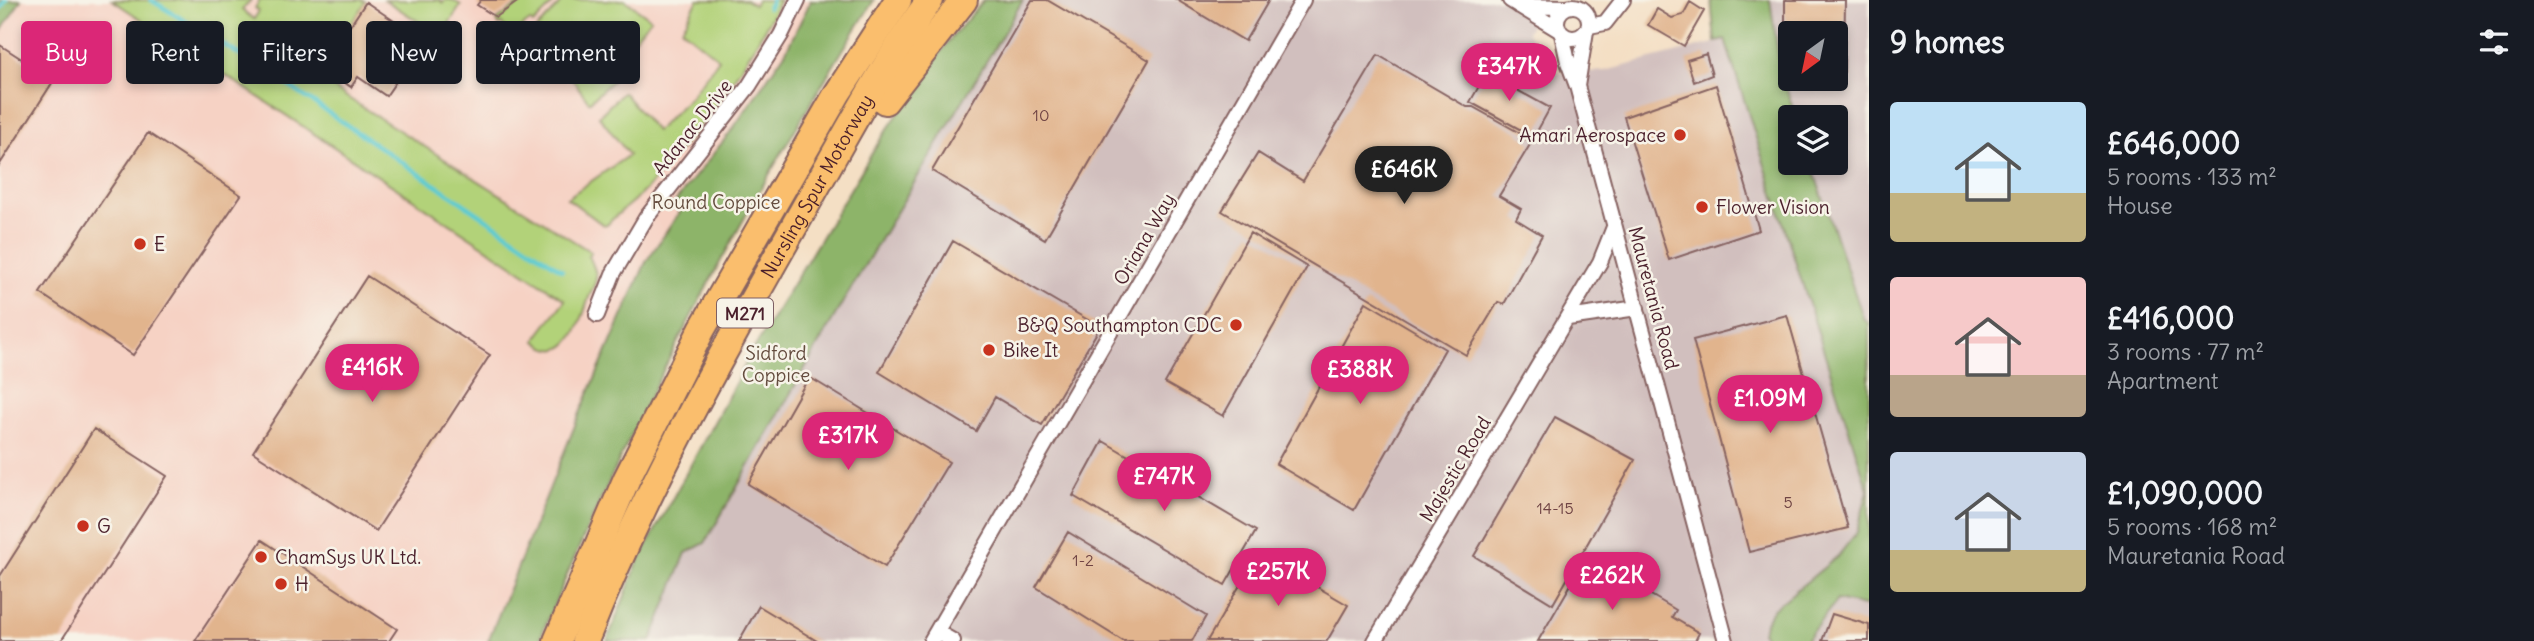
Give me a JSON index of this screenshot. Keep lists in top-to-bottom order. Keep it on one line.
{"streets":{"highway":["Nursling Spur Motorway","M271"],"street":["Adanac Drive","Oriana Way","Mauretania Road","Majestic Road"]},"crossings":[["Nursling Spur Motorway","M271"],["Mauretania Road","Majestic Road"]],"parks":["Round Coppice","Sidford Coppice"],"places":["Amari Aerospace","Flower Vision","E","B&Q Southampton CDC","Bike It","G","ChamSys UK Ltd.","H"],"house_numbers":["10","5","14-15","1-2"],"north":"bottom left","page":{"heading":"9 homes","chip":["Buy","Rent","Filters","New","Apartment"],"price":["£347K","£646K","£416K","£388K","£1.09M","£317K","£747K","£257K","£262K"],"list":[{"name":"£646,000","note":"5 rooms · 133 m² · House"},{"name":"£416,000","note":"3 rooms · 77 m² · Apartment"},{"name":"£1,090,000","note":"5 rooms · 168 m² · Mauretania Road"}]}}
